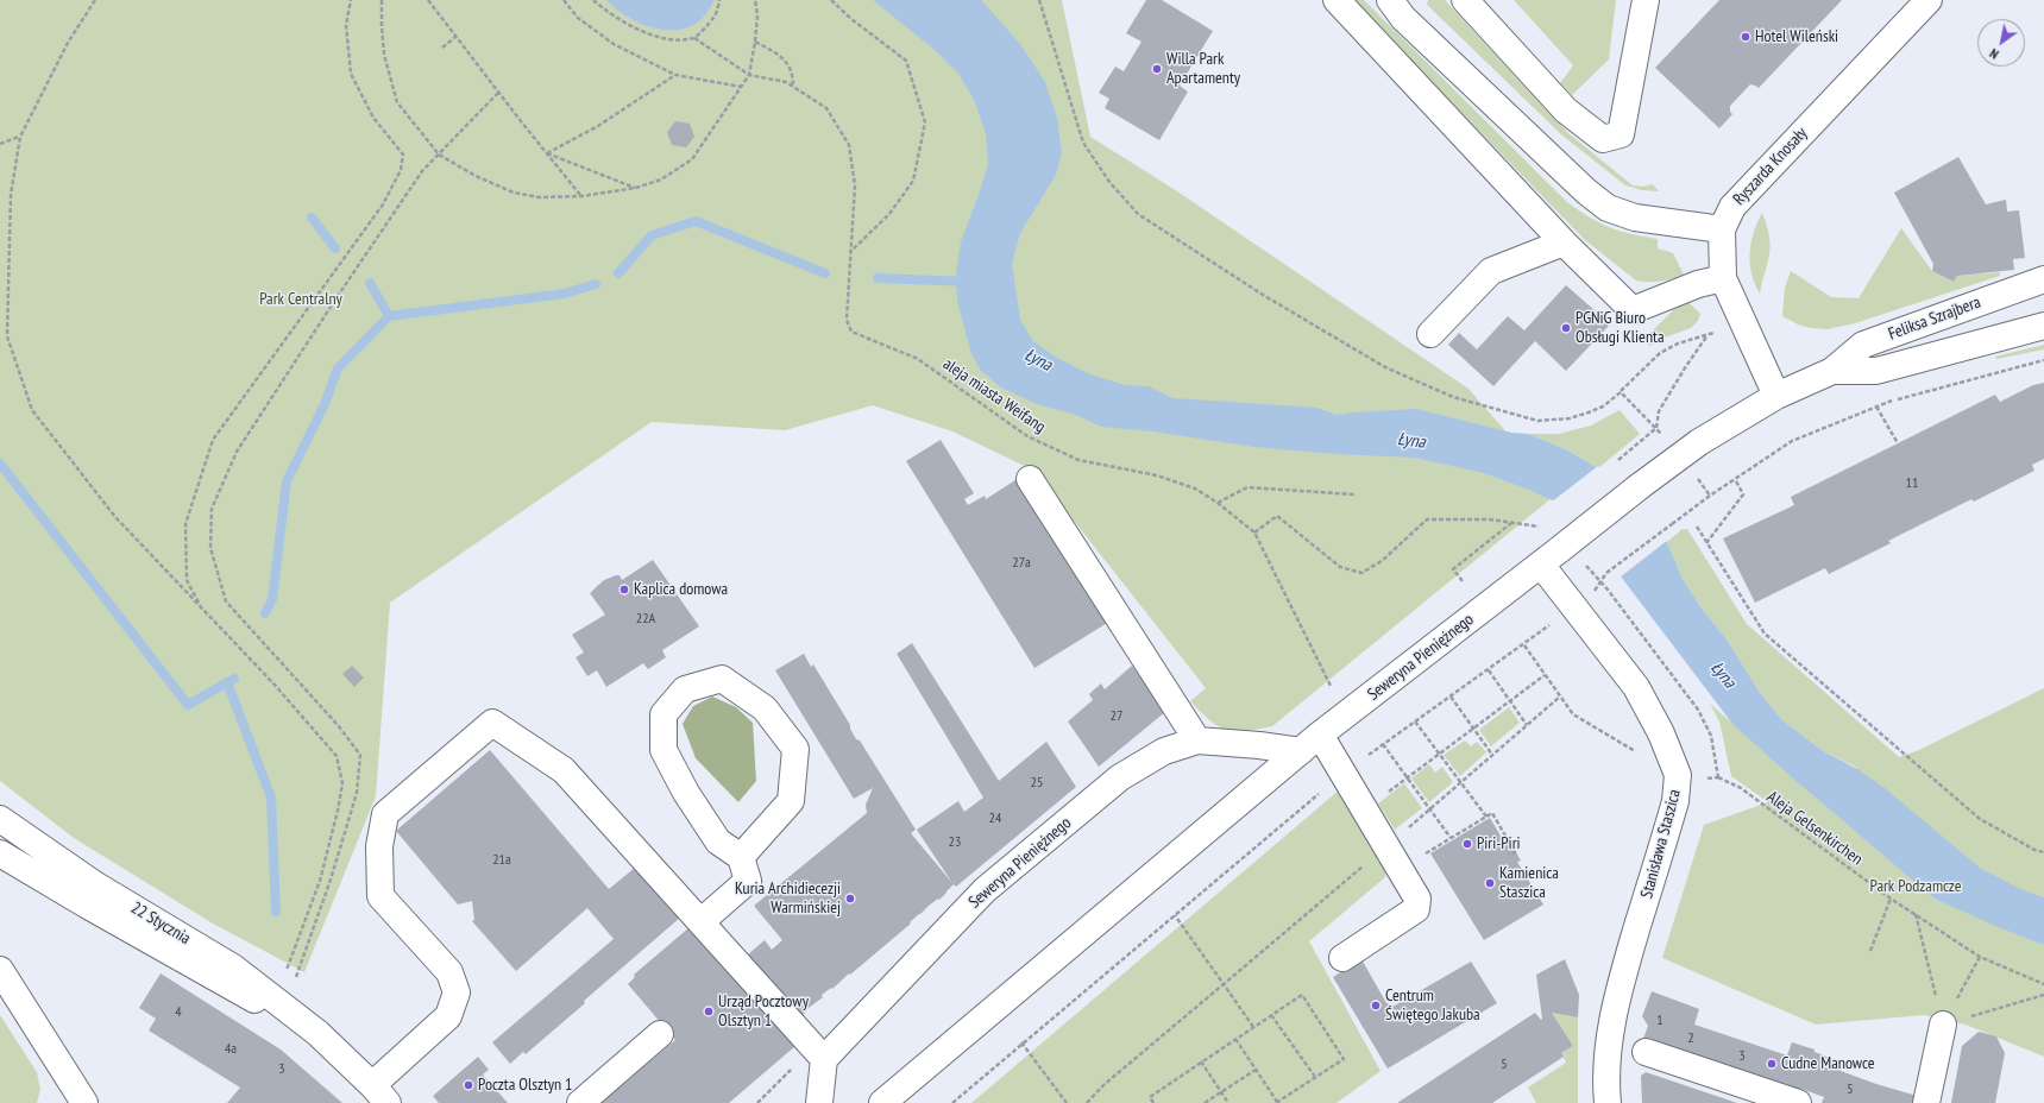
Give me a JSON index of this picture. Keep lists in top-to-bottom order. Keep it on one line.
{"streets":{"street":["Ryszarda Knosały","Feliksa Szrajbera","Seweryna Pieniężnego","Stanisława Staszica","22 Stycznia"],"path":["aleja miasta Weifang","Aleja Gelsenkirchen"]},"crossings":[["Ryszarda Knosały","Feliksa Szrajbera"],["Feliksa Szrajbera","Seweryna Pieniężnego"],["Seweryna Pieniężnego","Stanisława Staszica"]],"water":["Łyna"],"parks":["Park Centralny","Park Podzamcze"],"places":["Hotel Wileński","Willa Park Apartamenty","PGNiG Biuro Obsługi Klienta","Kaplica domowa","Piri-Piri","Kamienica Staszica","Kuria Archidiecezji Warmińskiej","Centrum Świętego Jakuba","Urząd Pocztowy Olsztyn 1","Cudne Manowce","Poczta Olsztyn 1"],"house_numbers":["11","27a","22A","27","25","24","23","21a","4","1","2","4a","3","5","3","5"],"north":"bottom left"}
